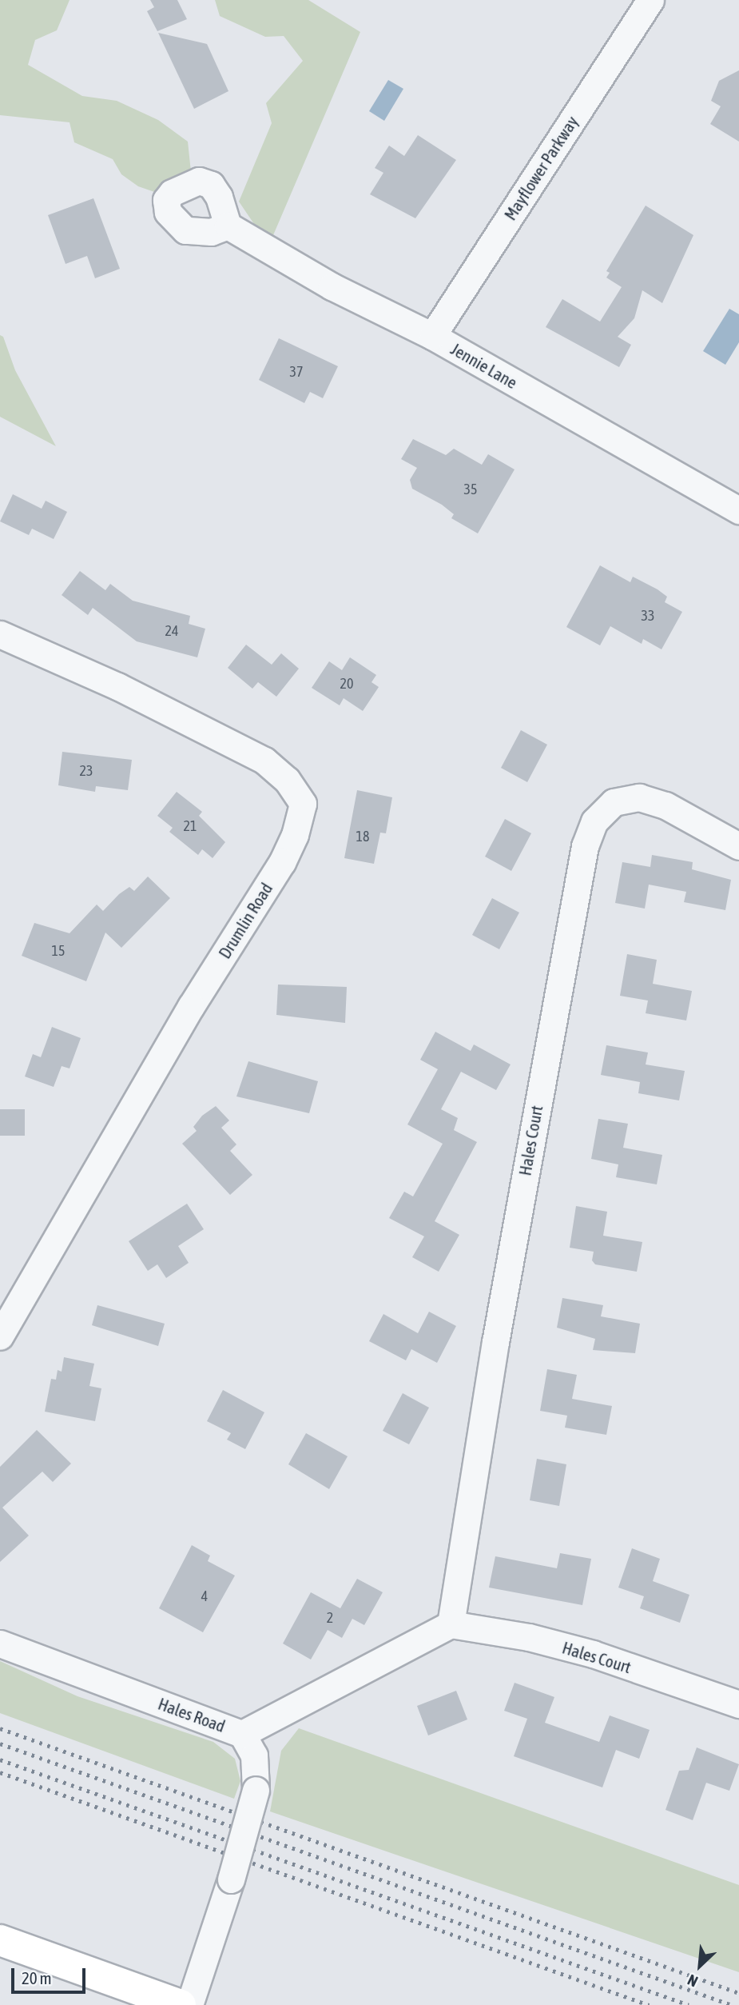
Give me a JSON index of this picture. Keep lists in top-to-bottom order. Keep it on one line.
{"streets":{"street":["Mayflower Parkway","Jennie Lane","Drumlin Road","Hales Court","Hales Road"]},"crossings":[["Mayflower Parkway","Jennie Lane"]],"house_numbers":["37","35","33","24","20","23","21","18","15","4","2"],"scale_bar":"20 m","north":"bottom left"}
